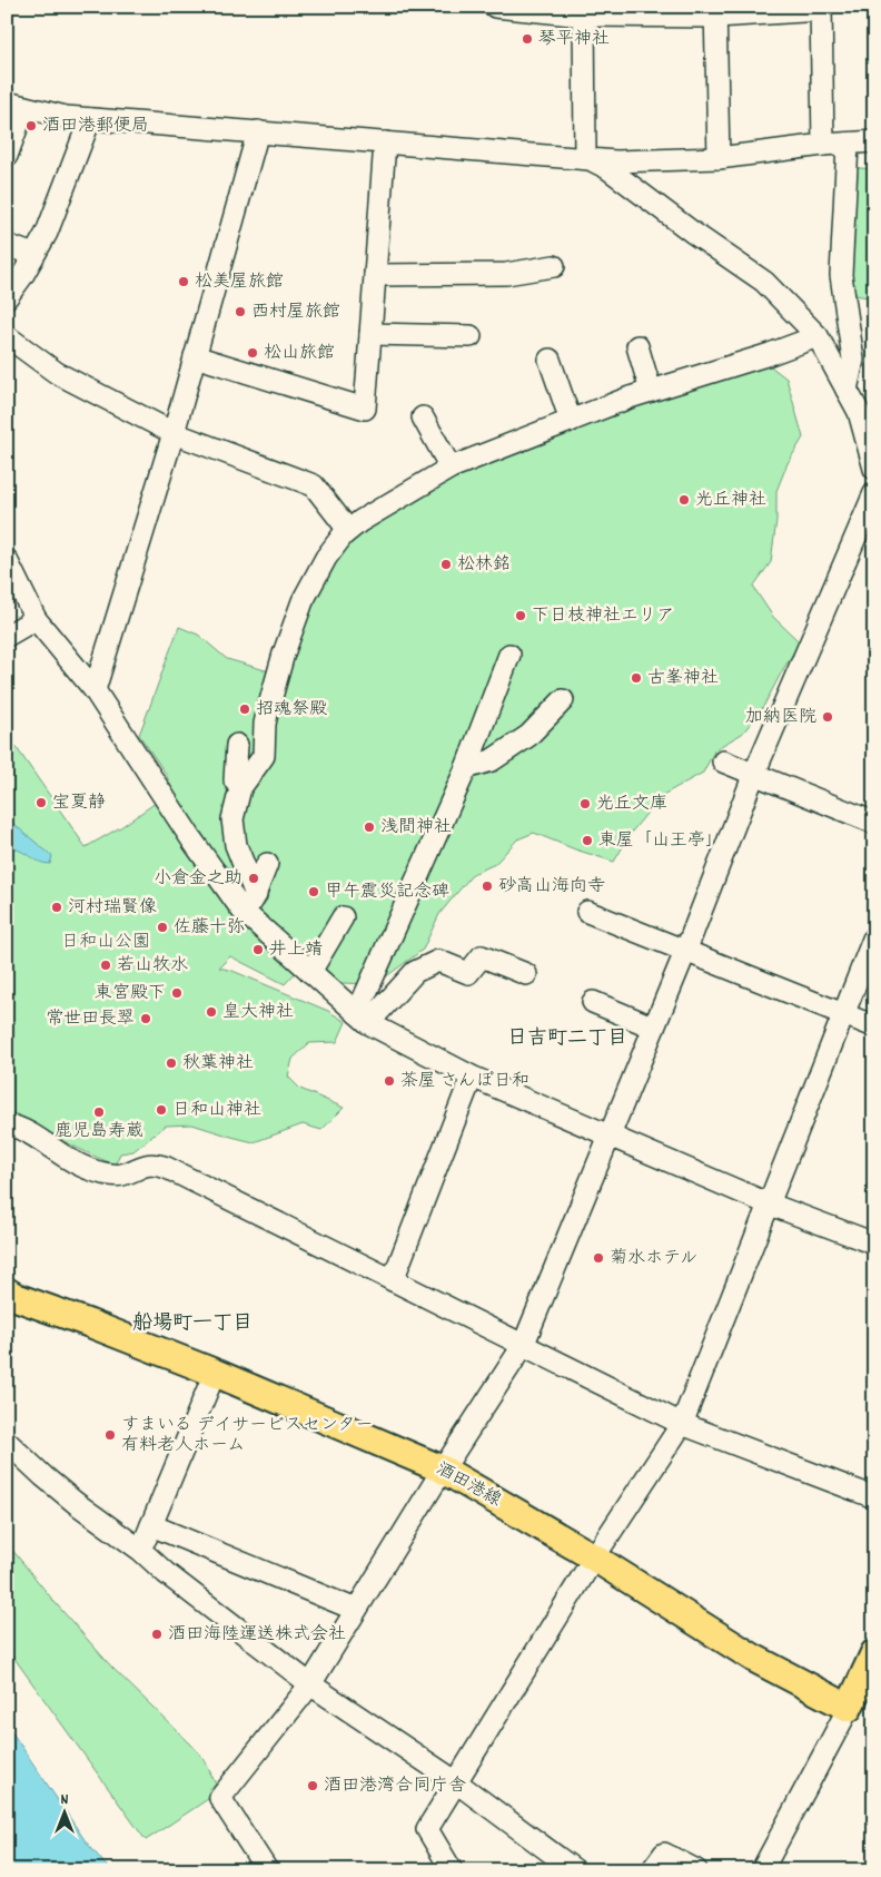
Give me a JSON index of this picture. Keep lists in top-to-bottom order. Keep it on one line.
{"streets":{"main road":["酒田港線"]},"districts":["日吉町二丁目","船場町一丁目"],"parks":["日和山公園"],"places":["琴平神社","酒田港郵便局","松美屋旅館","西村屋旅館","松山旅館","光丘神社","松林銘","下日枝神社エリア","古峯神社","招魂祭殿","加納医院","宝夏静","光丘文庫","浅間神社","東屋「山王亭」","小倉金之助","砂高山海向寺","甲午震災記念碑","河村瑞賢像","佐藤十弥","井上靖","若山牧水","東宮殿下","皇大神社","常世田長翠","秋葉神社","茶屋 さんぽ日和","日和山神社","鹿児島寿蔵","菊水ホテル","すまいる デイサービスセンター 有料老人ホーム","酒田海陸運送株式会社","酒田港湾合同庁舎"],"north":"top"}
